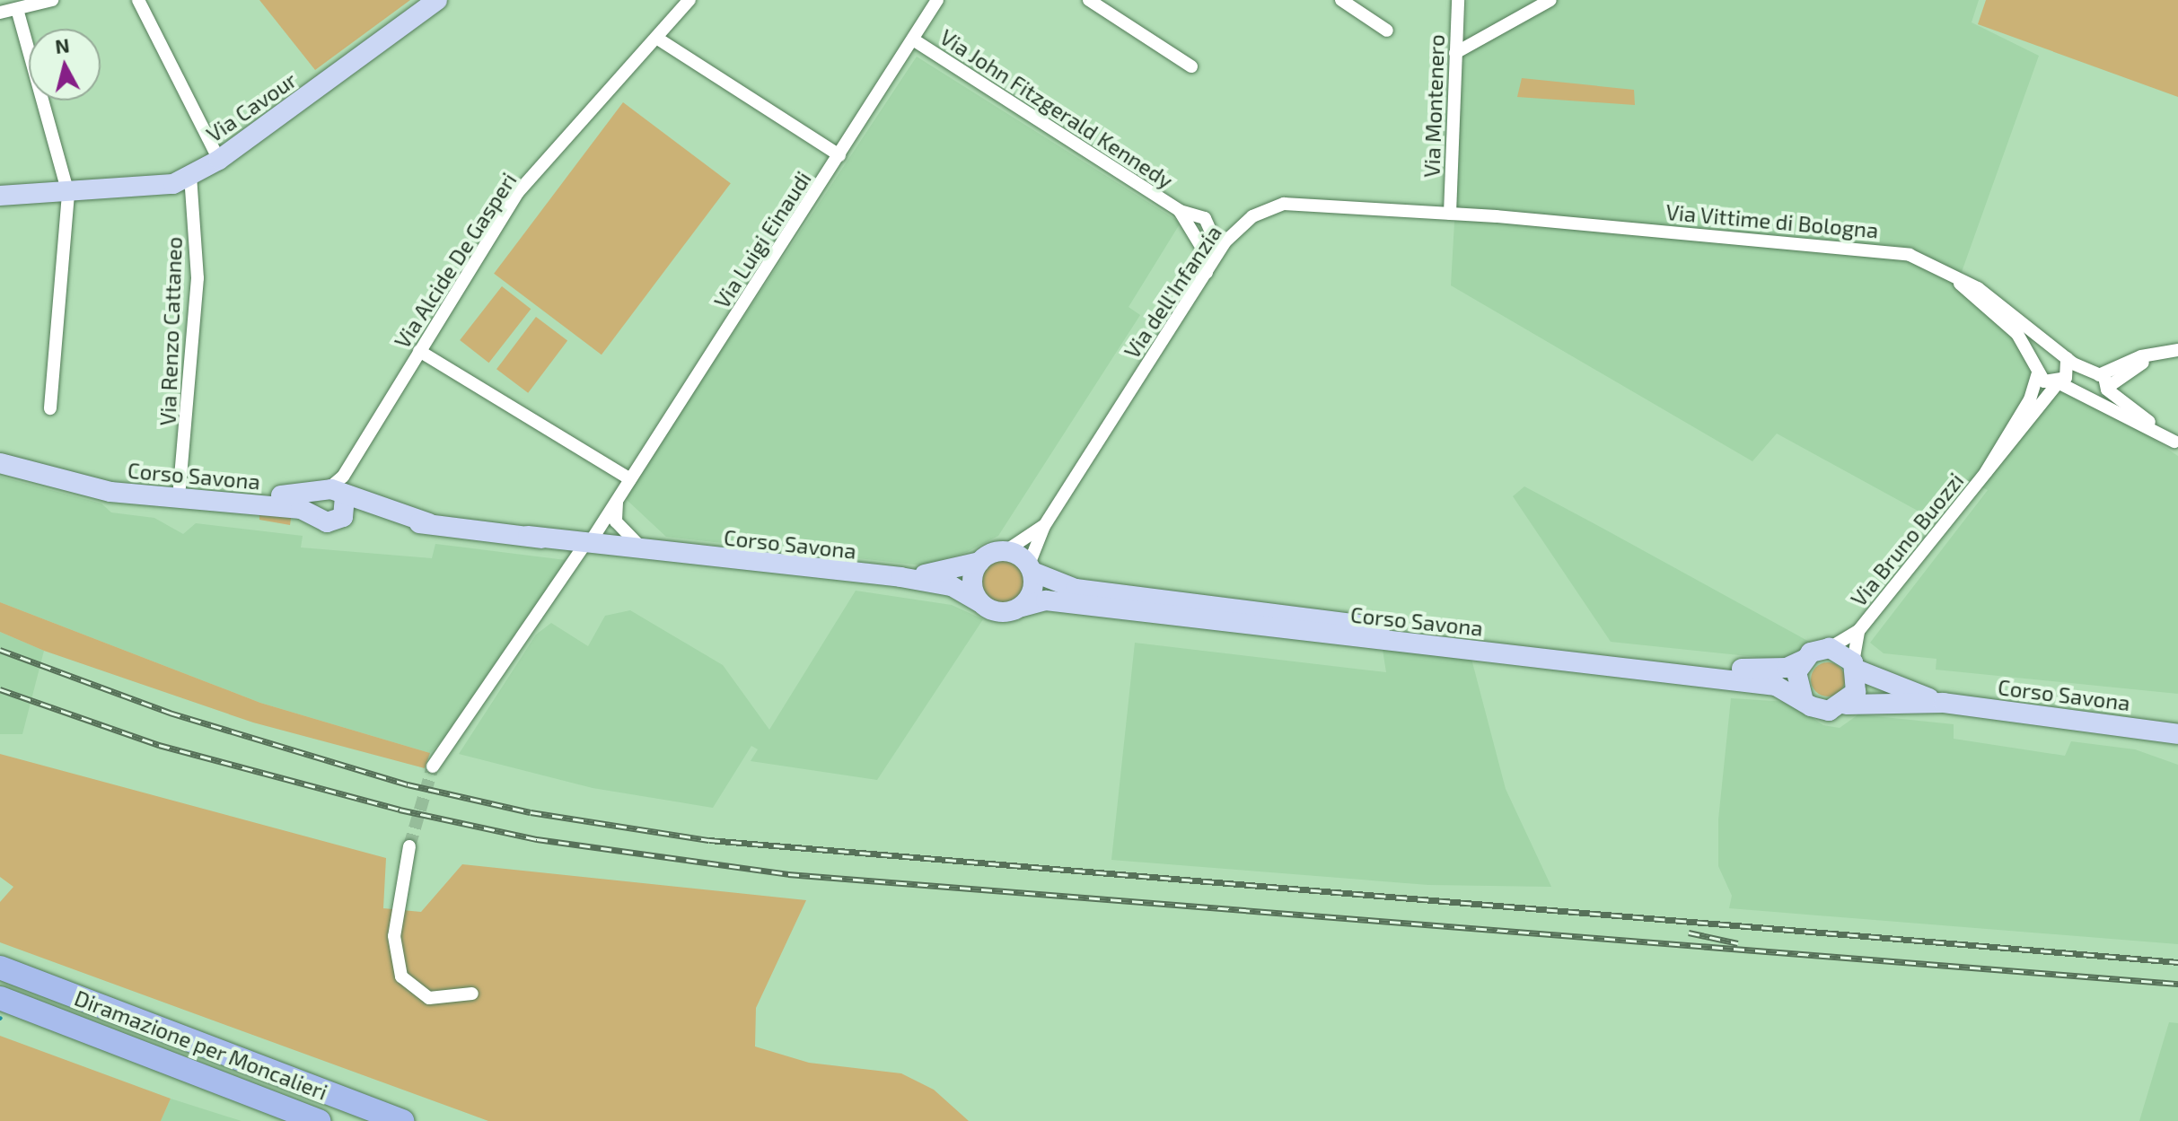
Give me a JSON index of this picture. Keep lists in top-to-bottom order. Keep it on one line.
{"streets":{"highway":["Diramazione per Moncalieri"],"main road":["Via Cavour","Corso Savona"],"street":["Via Montenero","Via John Fitzgerald Kennedy","Via Vittime di Bologna","Via Luigi Einaudi","Via Alcide De Gasperi","Via dell'Infanzia","Via Renzo Cattaneo","Via Bruno Buozzi"]},"crossings":[["Via Montenero","Via Vittime di Bologna"],["Via Montenero","Via dell'Infanzia"],["Via Cavour","Via Renzo Cattaneo"],["Via John Fitzgerald Kennedy","Via Luigi Einaudi"],["Via John Fitzgerald Kennedy","Via dell'Infanzia"],["Via Vittime di Bologna","Via dell'Infanzia"],["Via Luigi Einaudi","Corso Savona"],["Via Alcide De Gasperi","Corso Savona"],["Via dell'Infanzia","Corso Savona"],["Via Renzo Cattaneo","Corso Savona"],["Corso Savona","Via Bruno Buozzi"]],"north":"top"}
